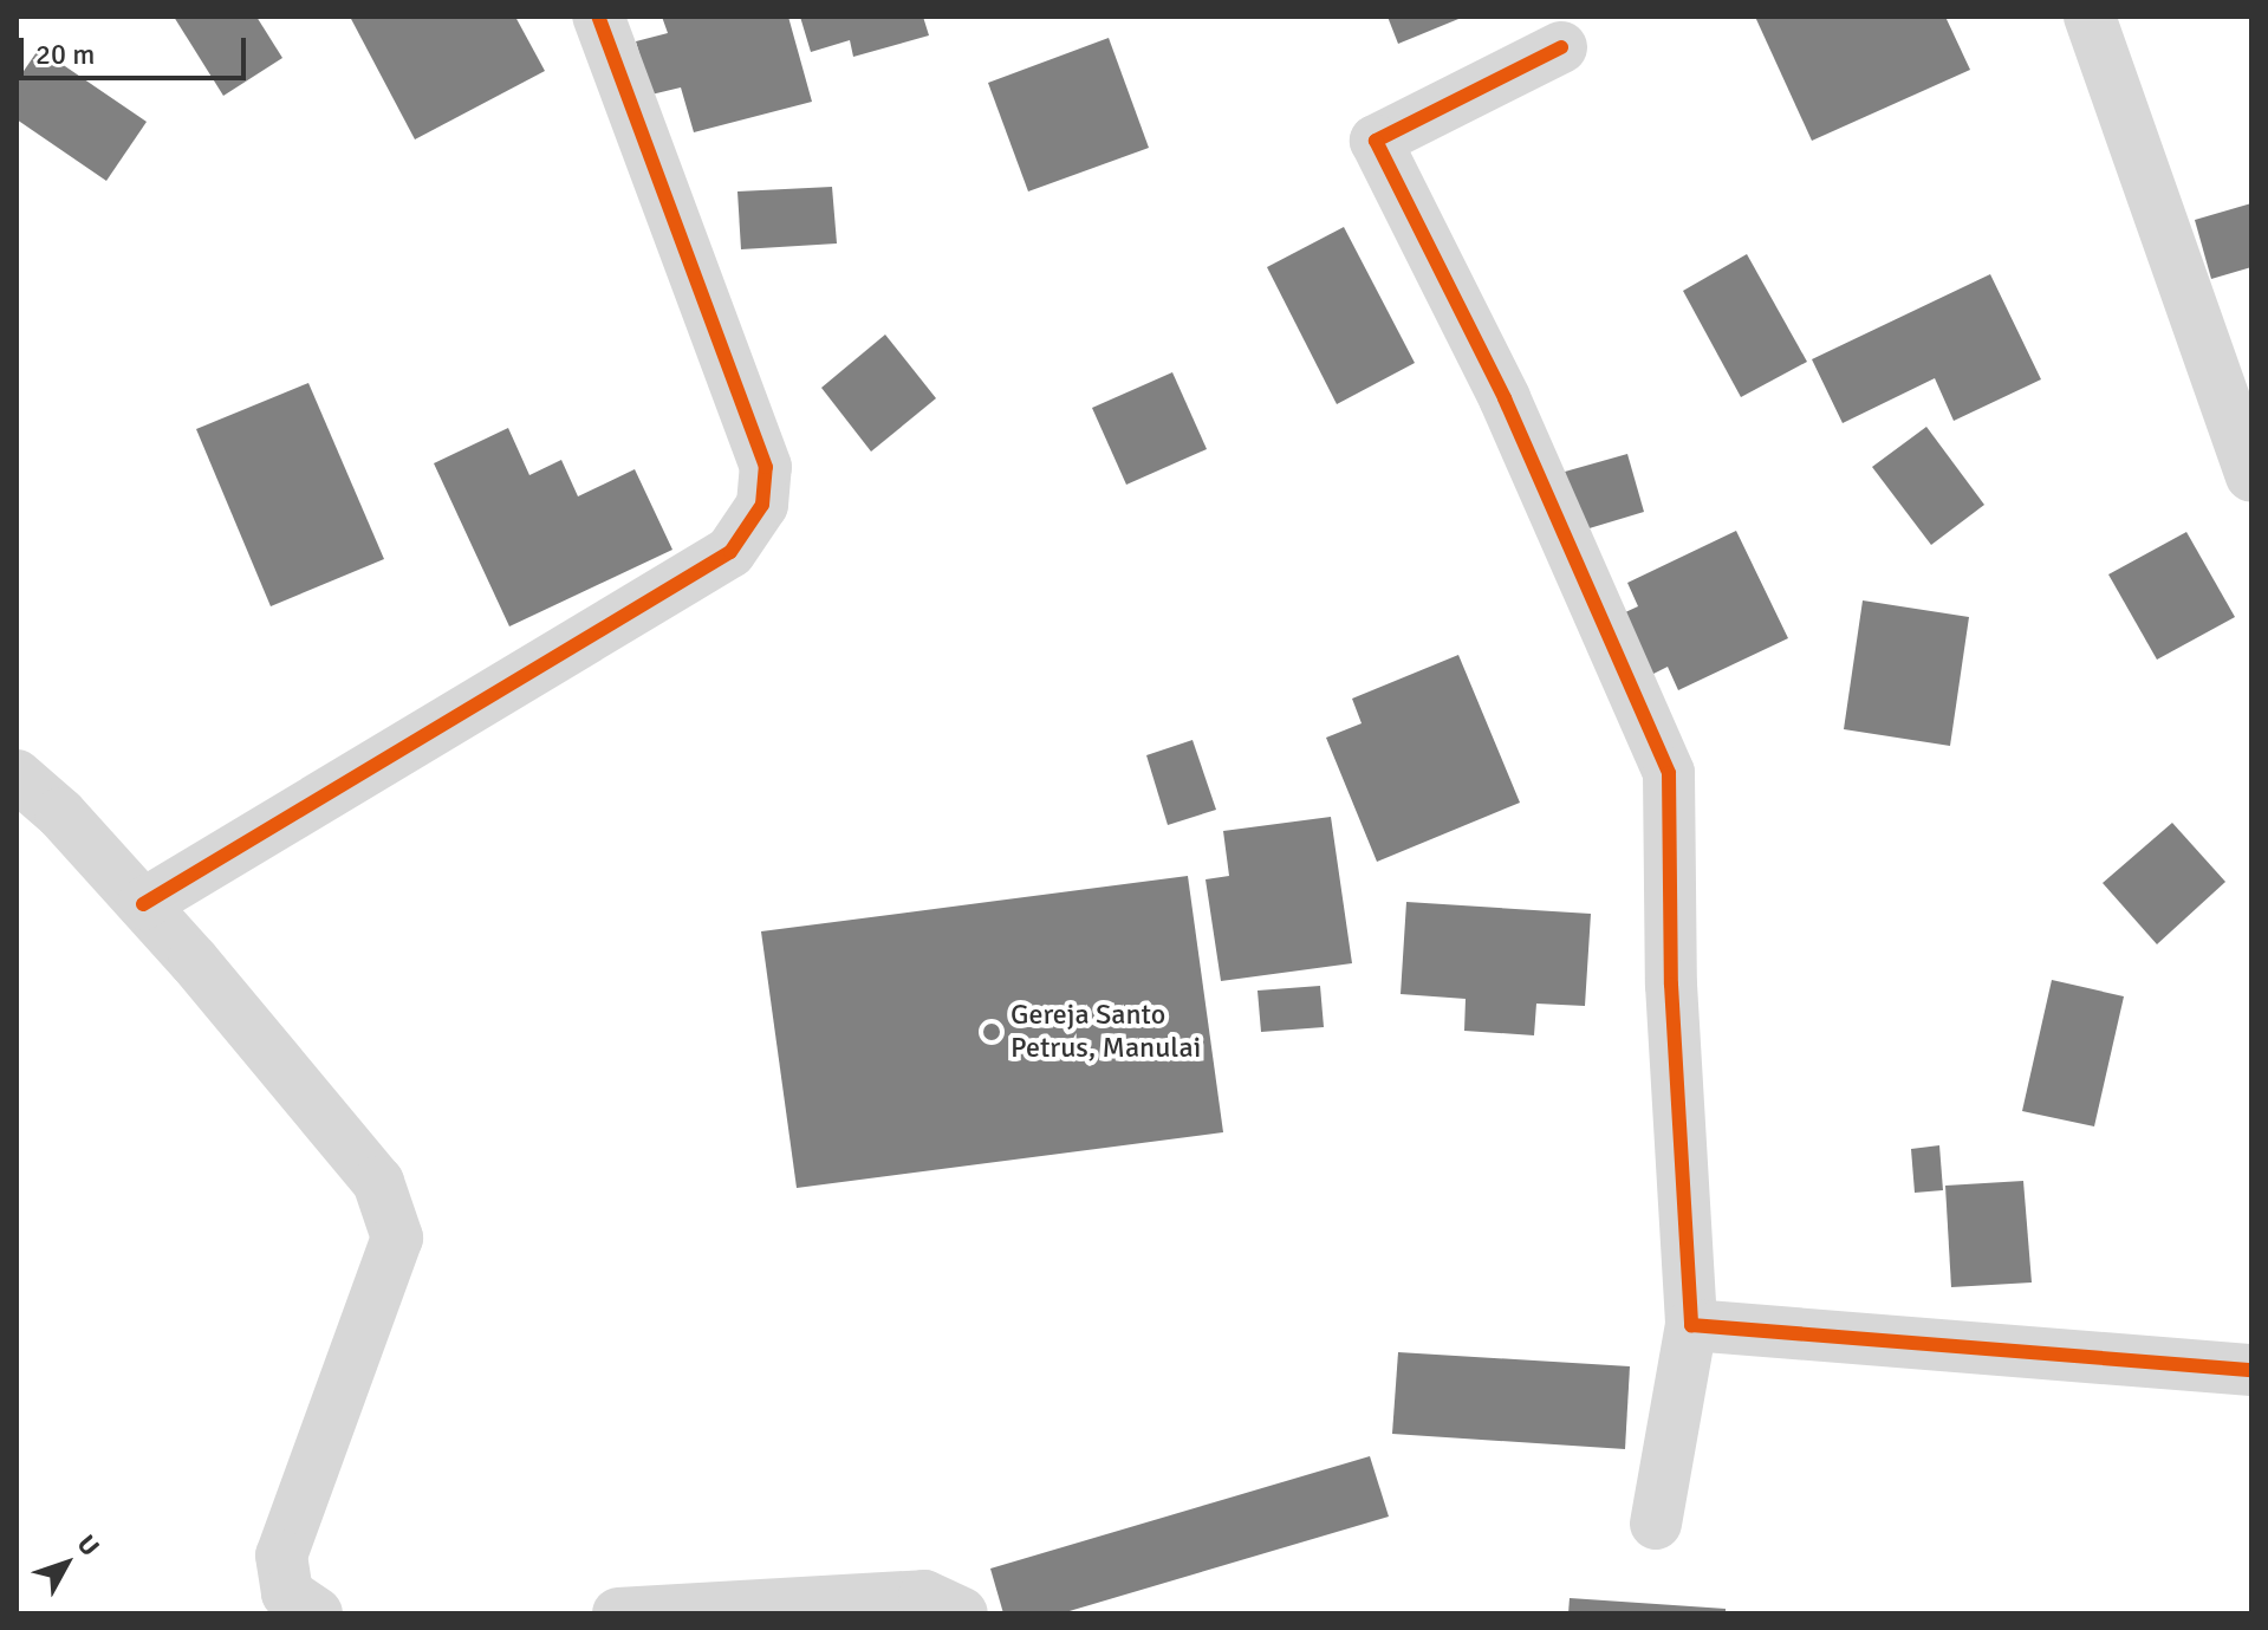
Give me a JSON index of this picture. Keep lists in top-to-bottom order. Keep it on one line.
{"places":["Gereja Santo Petrus, Manulai"],"scale_bar":"20 m","north":"top right"}
